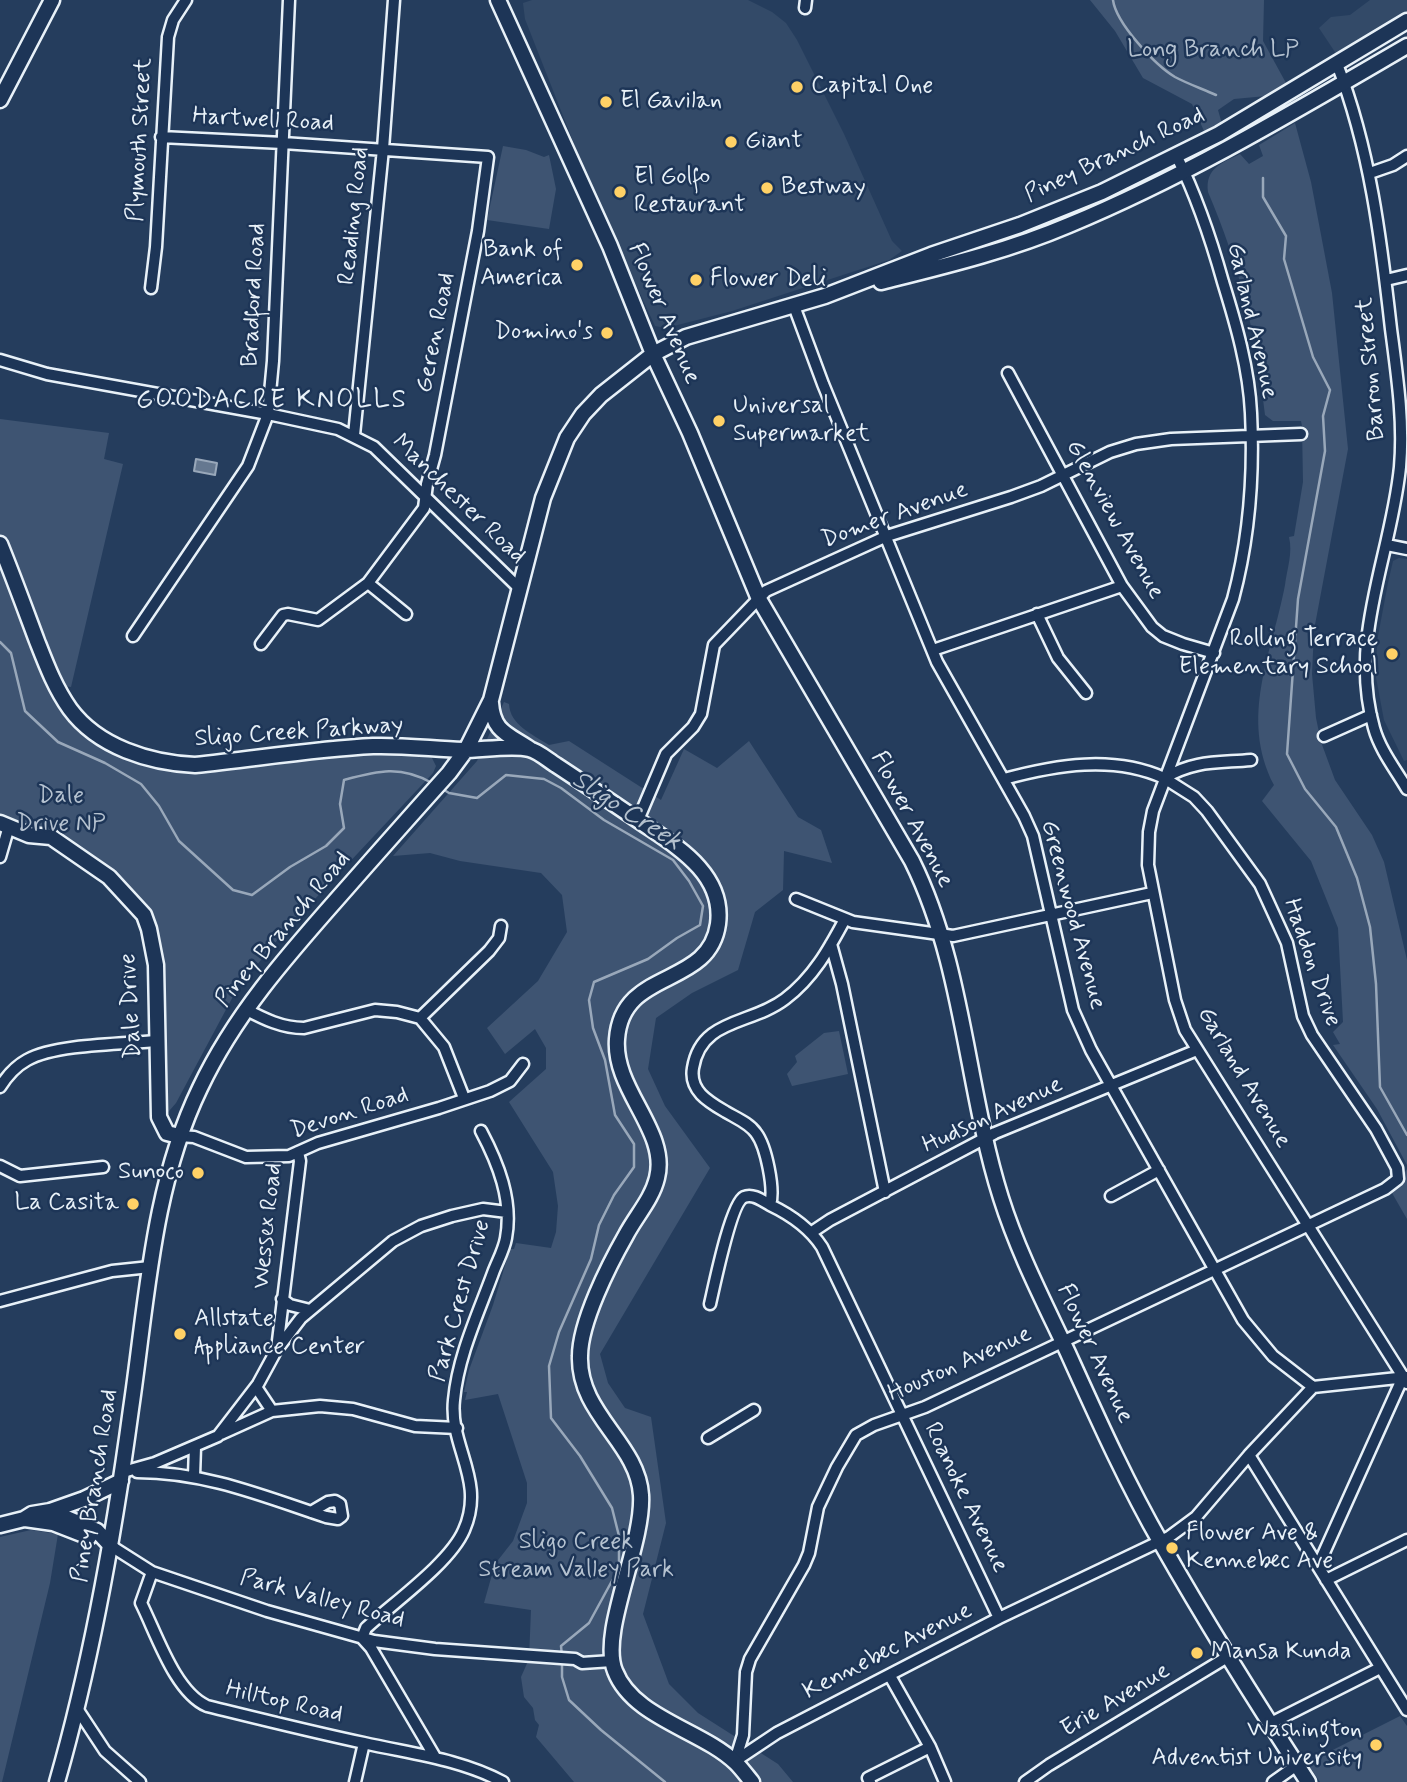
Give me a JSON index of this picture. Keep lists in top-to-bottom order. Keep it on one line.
{"streets":{"street":["Hartwell Road","Plymouth Street","Piney Branch Road","Reading Road","Bradford Road","Flower Avenue","Garland Avenue","Geren Road","Barron Street","Manchester Road","Domer Avenue","Glenview Avenue","Sligo Creek Parkway","Greenwood Avenue","Haddon Drive","Dale Drive","Devon Road","Hudson Avenue","Wessex Road","Park Crest Drive","Houston Avenue","Roanoke Avenue","Park Valley Road","Kennebec Avenue","Erie Avenue","Hilltop Road"]},"crossings":[["Hartwell Road","Plymouth Street"],["Hartwell Road","Reading Road"],["Hartwell Road","Bradford Road"],["Hartwell Road","Geren Road"],["Piney Branch Road","Flower Avenue"],["Piney Branch Road","Garland Avenue"],["Piney Branch Road","Barron Street"],["Piney Branch Road","Manchester Road"],["Piney Branch Road","Sligo Creek Parkway"],["Piney Branch Road","Greenwood Avenue"],["Piney Branch Road","Dale Drive"],["Piney Branch Road","Devon Road"],["Piney Branch Road","Wessex Road"],["Piney Branch Road","Park Valley Road"],["Reading Road","Manchester Road"],["Bradford Road","Manchester Road"],["Flower Avenue","Domer Avenue"],["Flower Avenue","Hudson Avenue"],["Flower Avenue","Houston Avenue"],["Flower Avenue","Kennebec Avenue"],["Flower Avenue","Erie Avenue"],["Garland Avenue","Domer Avenue"],["Garland Avenue","Glenview Avenue"],["Garland Avenue","Haddon Drive"],["Garland Avenue","Hudson Avenue"],["Garland Avenue","Houston Avenue"],["Geren Road","Manchester Road"],["Domer Avenue","Glenview Avenue"],["Domer Avenue","Greenwood Avenue"],["Greenwood Avenue","Haddon Drive"],["Greenwood Avenue","Hudson Avenue"],["Greenwood Avenue","Houston Avenue"],["Greenwood Avenue","Kennebec Avenue"],["Haddon Drive","Houston Avenue"],["Dale Drive","Devon Road"],["Devon Road","Wessex Road"],["Hudson Avenue","Roanoke Avenue"],["Park Crest Drive","Park Valley Road"],["Houston Avenue","Roanoke Avenue"],["Houston Avenue","Kennebec Avenue"],["Roanoke Avenue","Kennebec Avenue"],["Park Valley Road","Hilltop Road"]],"districts":["GOODACRE KNOLLS"],"water":["Sligo Creek"],"parks":["Long Branch LP","Dale Drive NP","Sligo Creek Stream Valley Park"],"places":["Capital One","El Gavilan","Giant","Bestway","El Golfo Restaurant","Bank of America","Flower Deli","Domino's","Universal Supermarket","Rolling Terrace Elementary School","Sunoco","La Casita","Allstate Appliance Center","Flower Ave & Kennebec Ave","Mansa Kunda","Washington Adventist University"]}
